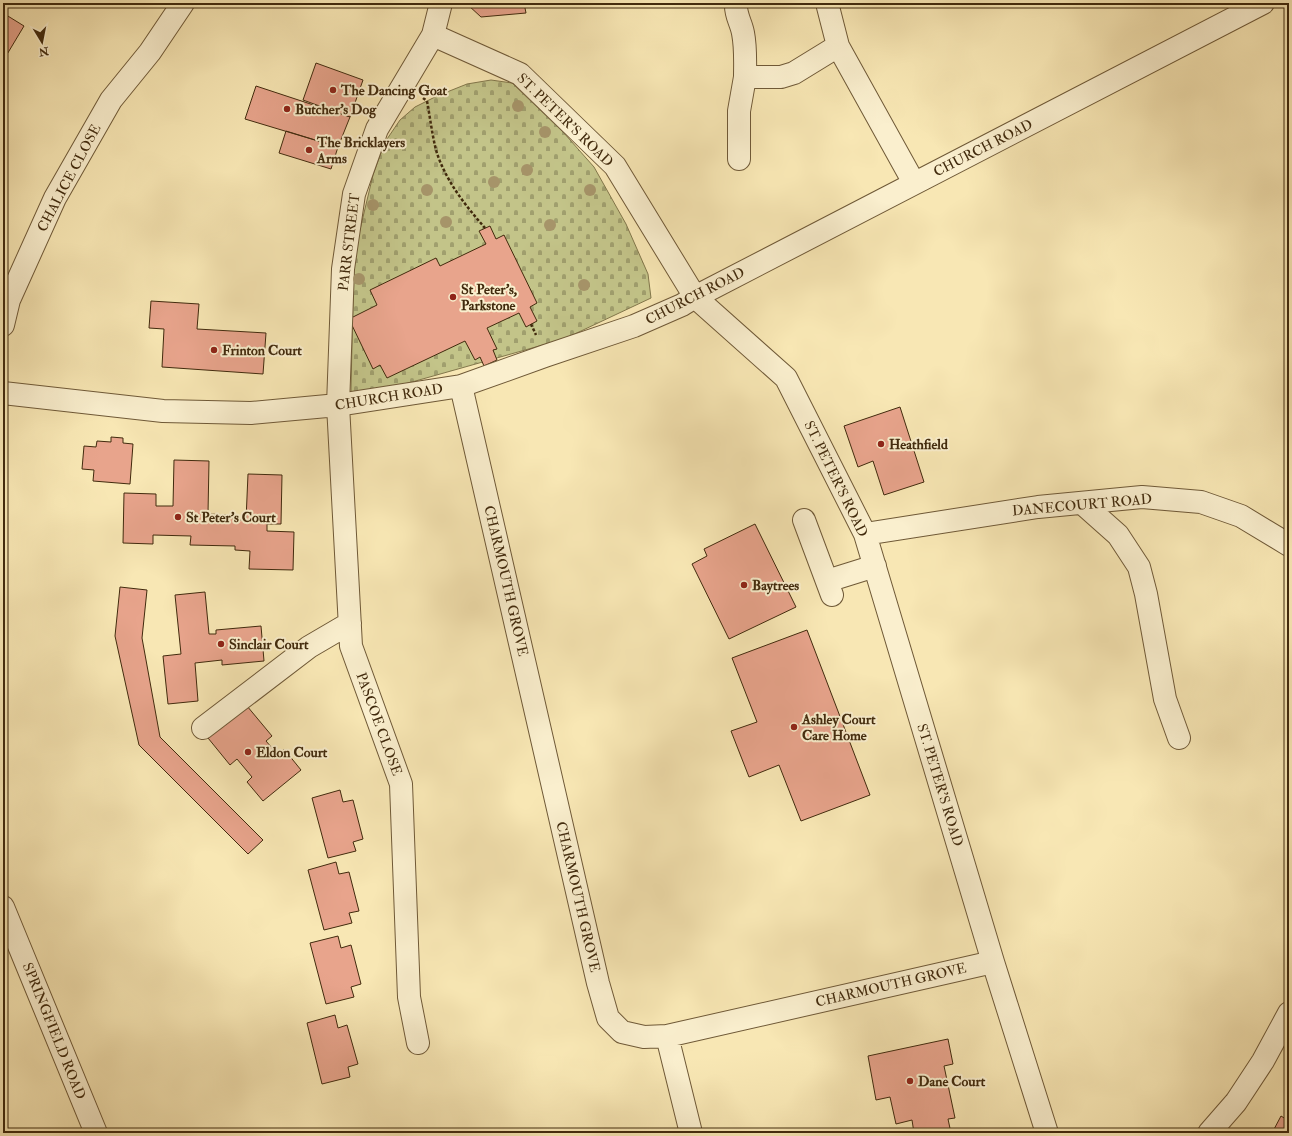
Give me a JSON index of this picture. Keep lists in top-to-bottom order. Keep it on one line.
{"streets":{"street":["ST. PETER'S ROAD","CHURCH ROAD","CHALICE CLOSE","PARR STREET","DANECOURT ROAD","CHARMOUTH GROVE","PASCOE CLOSE","SPRINGFIELD ROAD"]},"crossings":[["ST. PETER'S ROAD","CHURCH ROAD"],["ST. PETER'S ROAD","PARR STREET"],["ST. PETER'S ROAD","DANECOURT ROAD"],["ST. PETER'S ROAD","CHARMOUTH GROVE"],["CHURCH ROAD","PARR STREET"],["CHURCH ROAD","CHARMOUTH GROVE"],["CHURCH ROAD","PASCOE CLOSE"],["PARR STREET","PASCOE CLOSE"]],"places":["The Dancing Goat","Butcher’s Dog","The Bricklayers Arms","St Peter’s, Parkstone","Frinton Court","Heathfield","St Peter's Court","Baytrees","Sinclair Court","Ashley Court Care Home","Eldon Court","Dane Court"],"north":"bottom"}
